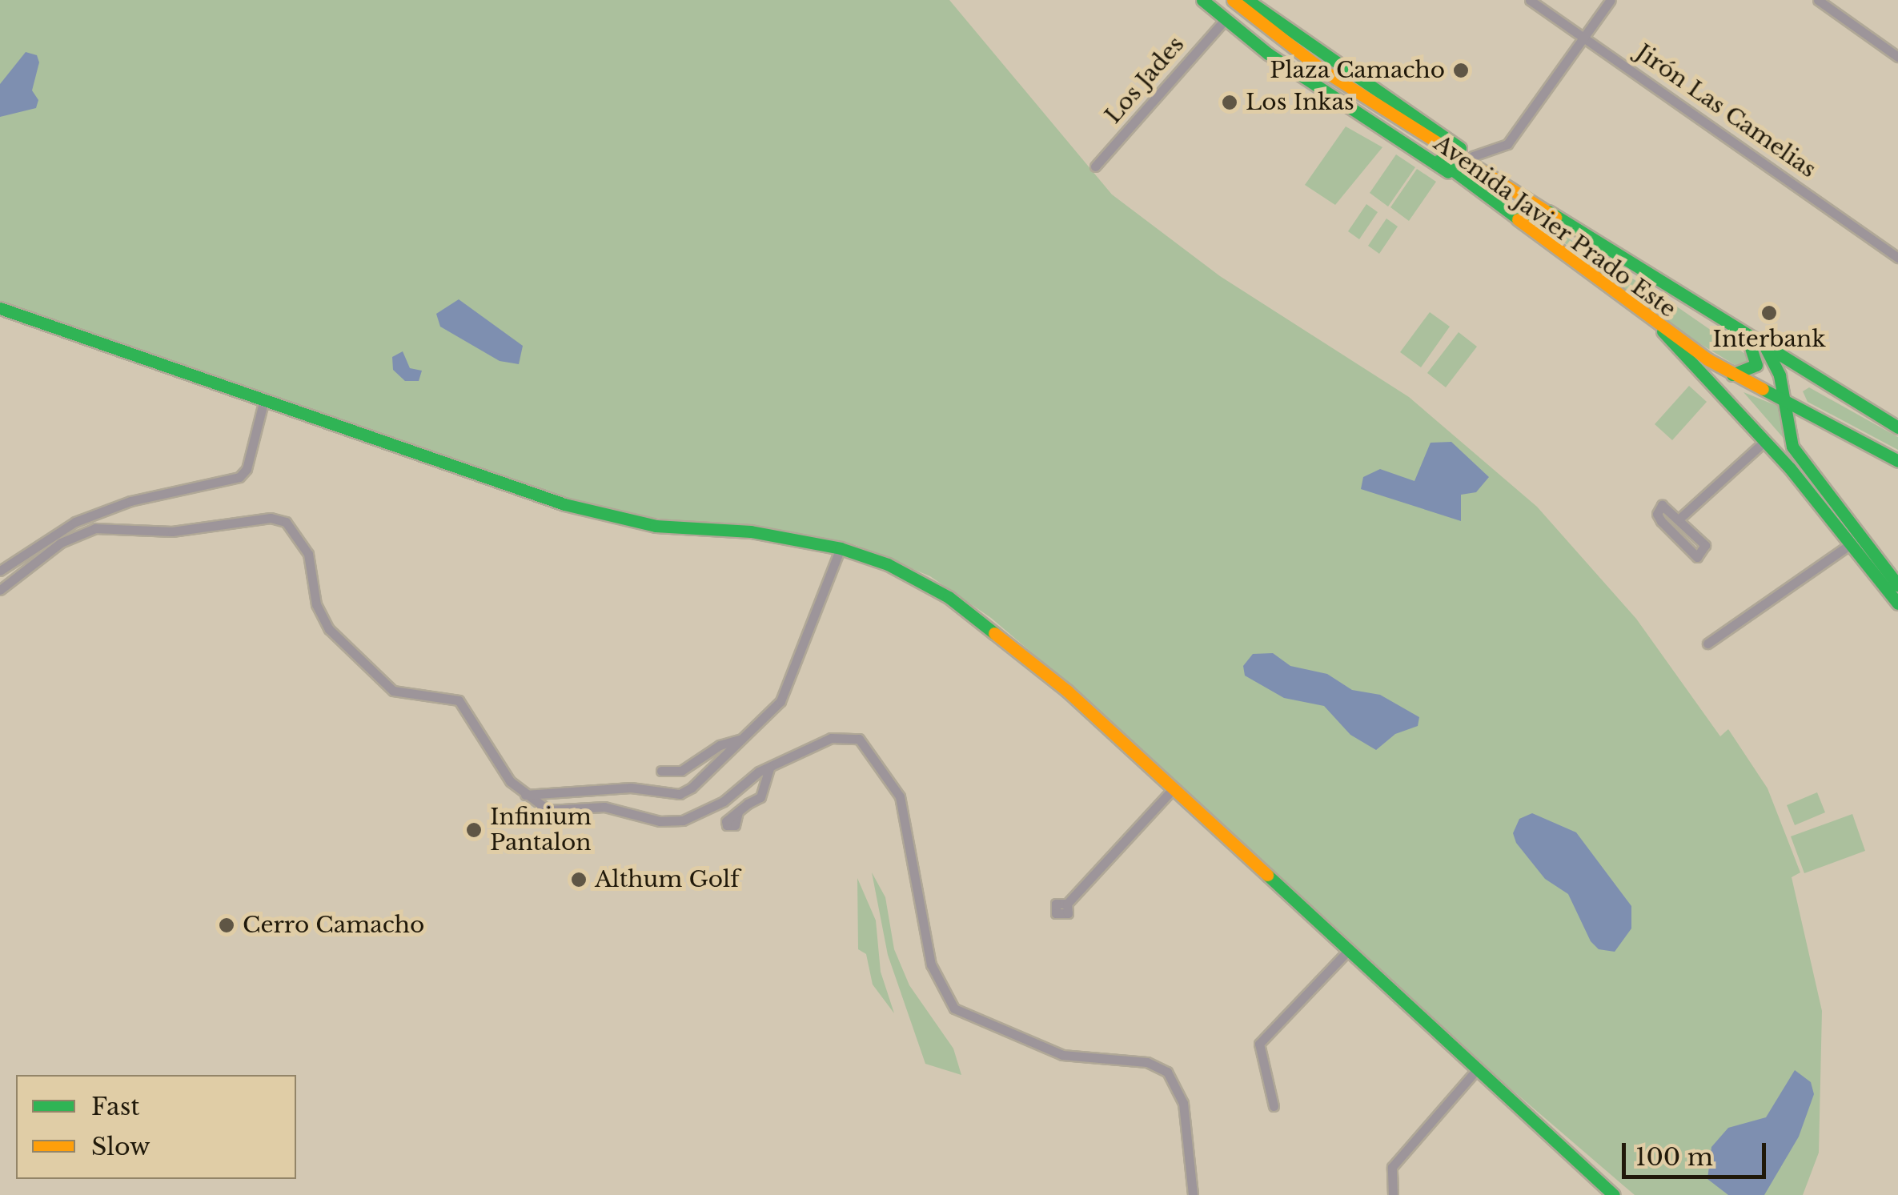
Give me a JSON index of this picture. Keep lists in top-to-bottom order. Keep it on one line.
{"streets":{"main road":["Avenida Javier Prado Este"],"street":["Los Jades","Jirón Las Camelias"]},"crossings":[["Los Jades","Avenida Javier Prado Este"]],"places":["Plaza Camacho","Los Inkas","Interbank","Infinium Pantalon","Althum Golf","Cerro Camacho"],"legend":["Fast","Slow"],"scale_bar":"100 m"}
